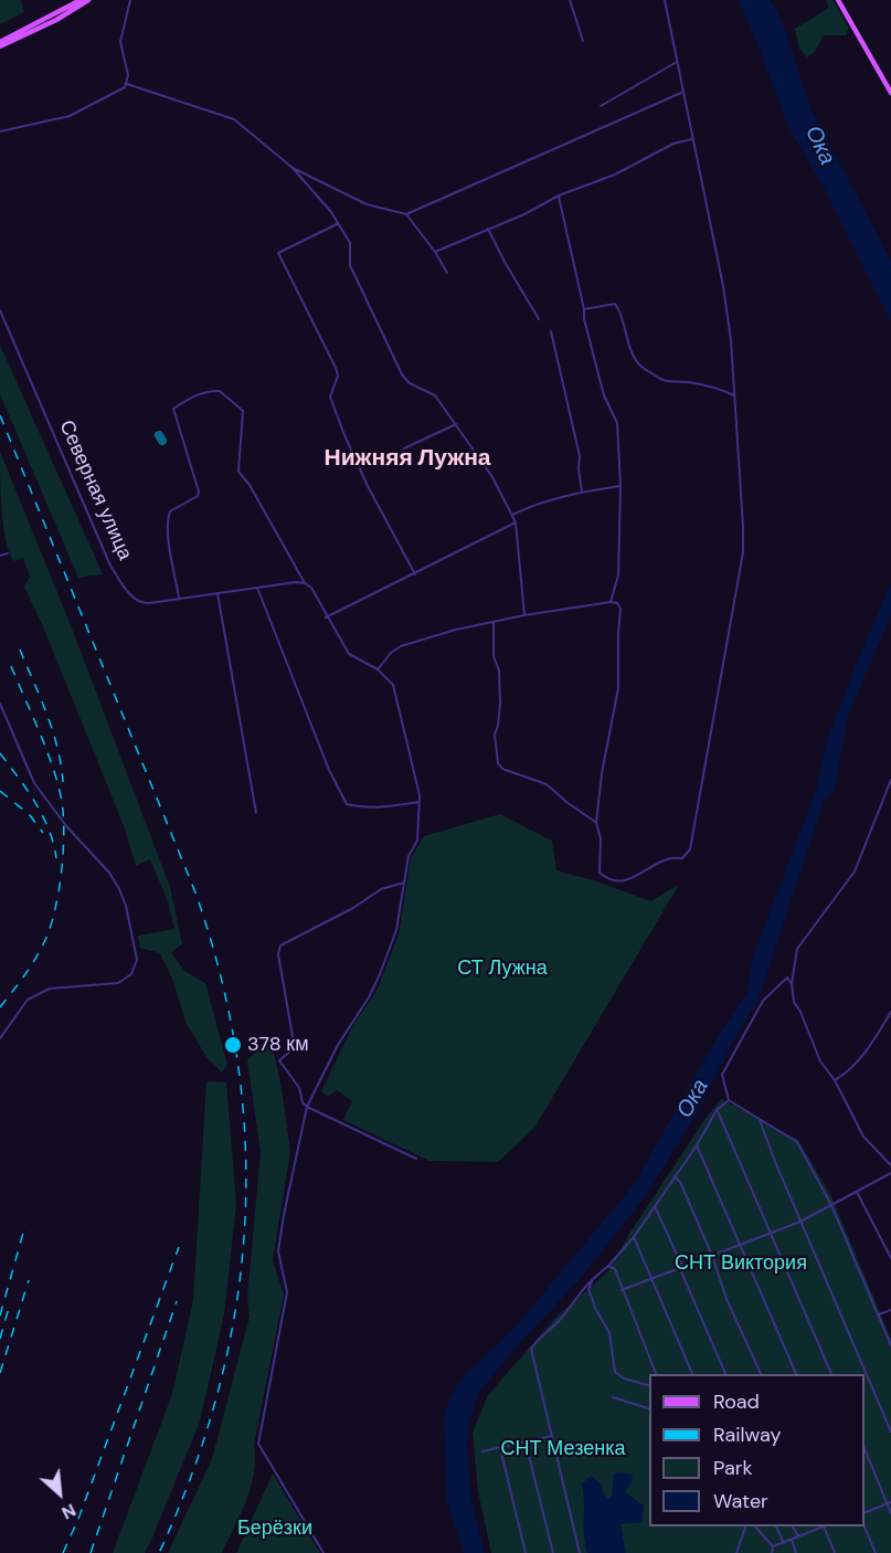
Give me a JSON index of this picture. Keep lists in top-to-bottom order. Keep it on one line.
{"streets":{"street":["Северная улица"]},"districts":["Нижняя Лужна"],"water":["Ока"],"parks":["СТ Лужна","СНТ Виктория","СНТ Мезенка","Берёзки"],"places":["378 км"],"legend":["Road","Railway","Park","Water"],"north":"bottom right"}
